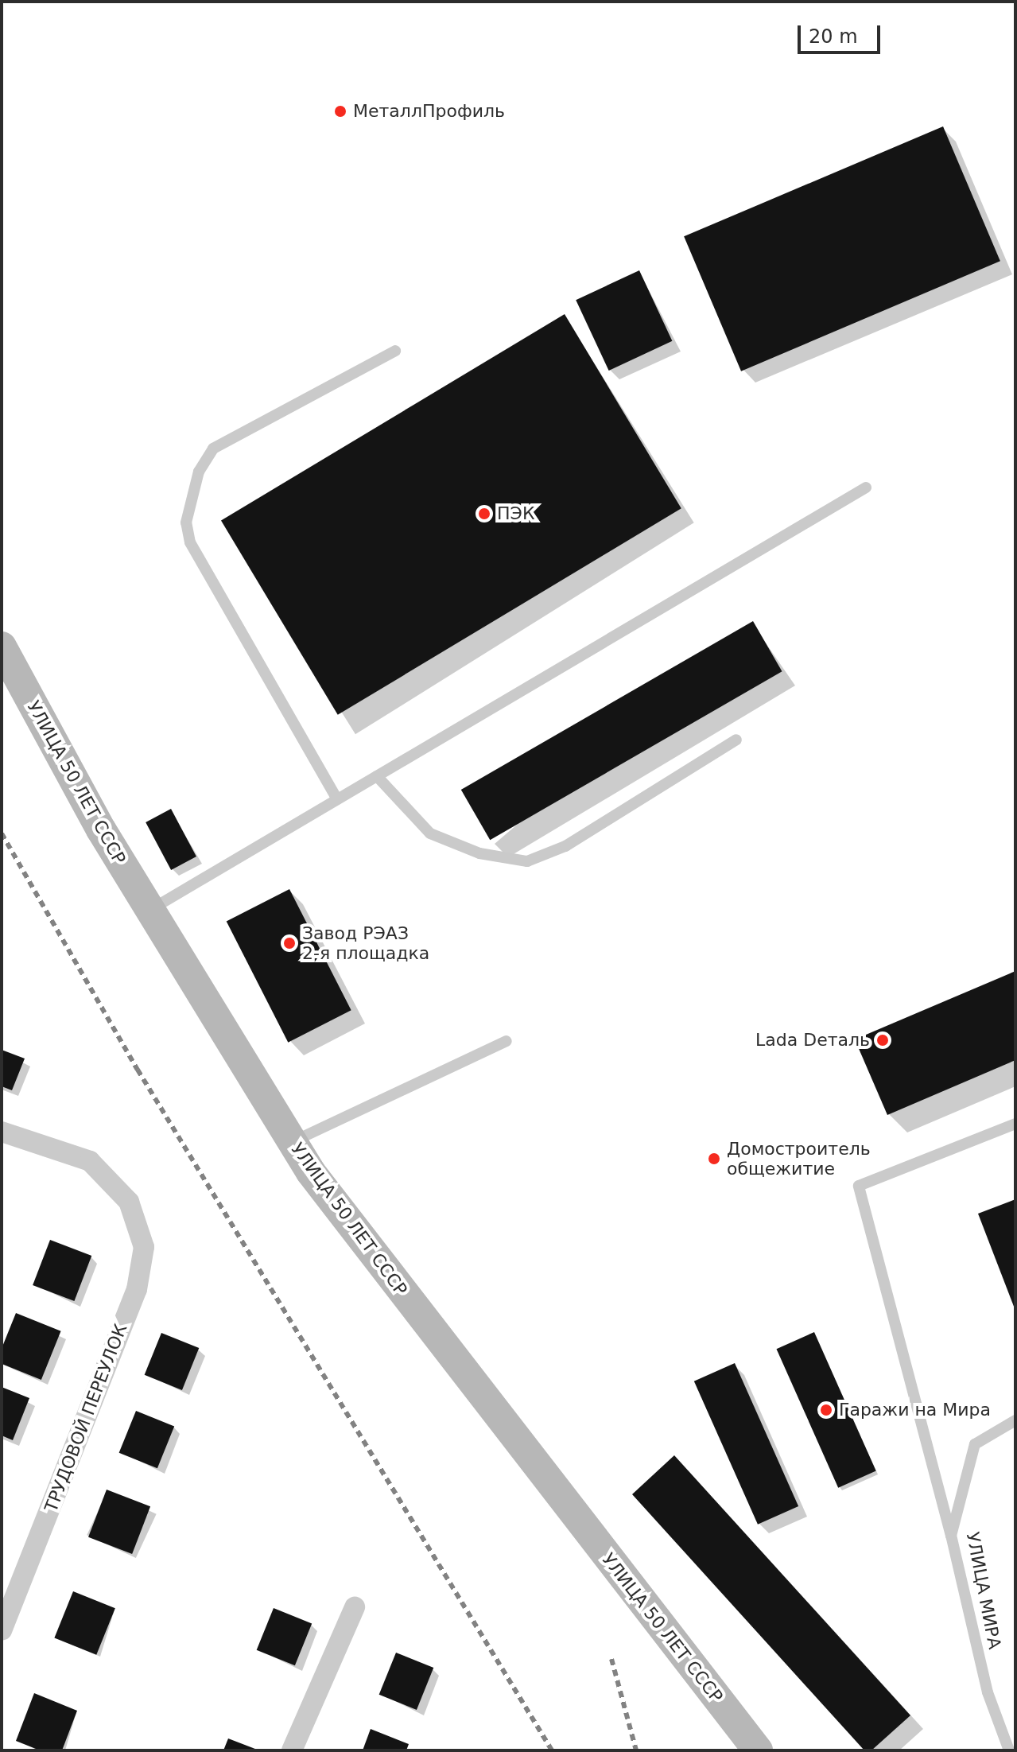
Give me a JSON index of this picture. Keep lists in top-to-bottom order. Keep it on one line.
{"streets":{"street":["УЛИЦА 50 ЛЕТ СССР","ТРУДОВОЙ ПЕРЕУЛОК"],"lane":["УЛИЦА МИРА"]},"places":["МеталлПрофиль","ПЭК","Завод РЭАЗ 2-я площадка","Lada Dеталь","Домостроитель общежитие","Гаражи на Мира"],"scale_bar":"20 m"}
